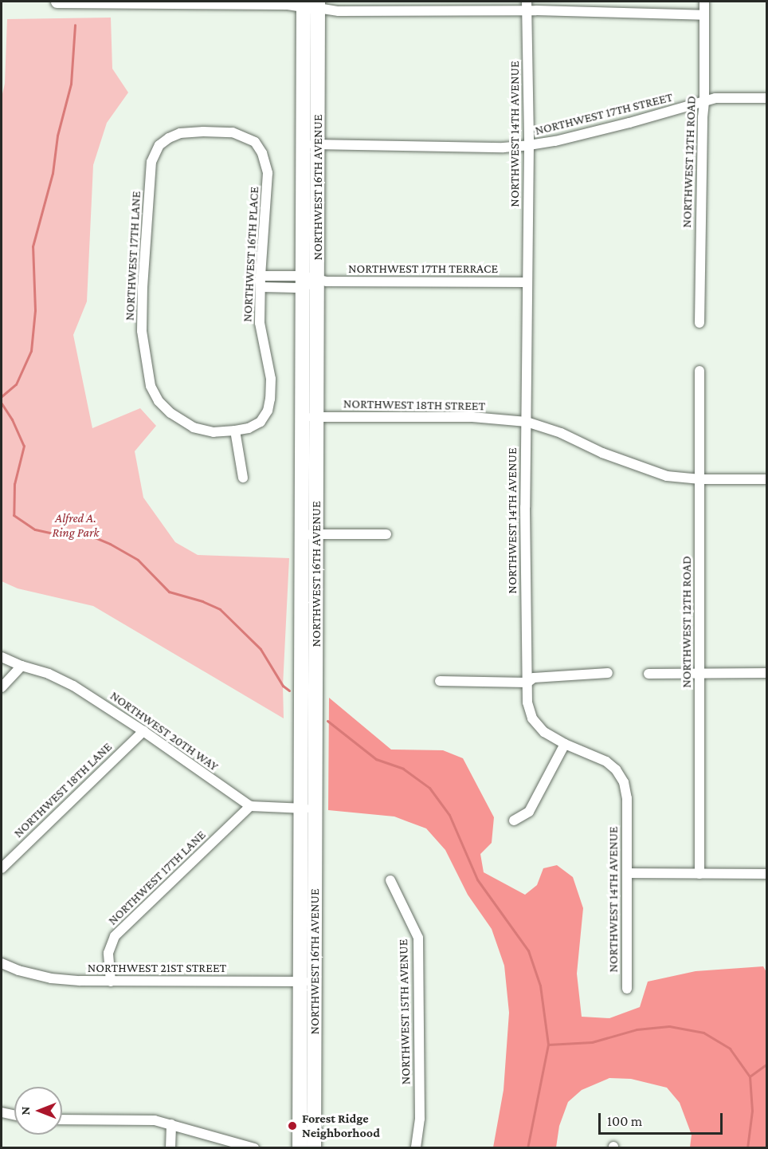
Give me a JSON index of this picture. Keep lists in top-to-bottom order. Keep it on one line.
{"streets":{"main road":["NORTHWEST 16TH AVENUE"],"street":["NORTHWEST 17TH STREET","NORTHWEST 14TH AVENUE","NORTHWEST 12TH ROAD","NORTHWEST 16TH PLACE","NORTHWEST 17TH LANE","NORTHWEST 17TH TERRACE","NORTHWEST 18TH STREET","NORTHWEST 20TH WAY","NORTHWEST 18TH LANE","NORTHWEST 21ST STREET","NORTHWEST 15TH AVENUE"]},"crossings":[["NORTHWEST 17TH STREET","NORTHWEST 14TH AVENUE"],["NORTHWEST 17TH STREET","NORTHWEST 12TH ROAD"],["NORTHWEST 17TH STREET","NORTHWEST 16TH AVENUE"],["NORTHWEST 14TH AVENUE","NORTHWEST 17TH TERRACE"],["NORTHWEST 14TH AVENUE","NORTHWEST 18TH STREET"],["NORTHWEST 12TH ROAD","NORTHWEST 18TH STREET"],["NORTHWEST 16TH AVENUE","NORTHWEST 17TH TERRACE"],["NORTHWEST 16TH AVENUE","NORTHWEST 18TH STREET"],["NORTHWEST 16TH AVENUE","NORTHWEST 21ST STREET"],["NORTHWEST 16TH PLACE","NORTHWEST 17TH LANE"],["NORTHWEST 17TH LANE","NORTHWEST 20TH WAY"],["NORTHWEST 17TH LANE","NORTHWEST 21ST STREET"],["NORTHWEST 20TH WAY","NORTHWEST 18TH LANE"]],"parks":["Alfred A. Ring Park"],"places":["Forest Ridge Neighborhood"],"scale_bar":"100 m","north":"left"}
